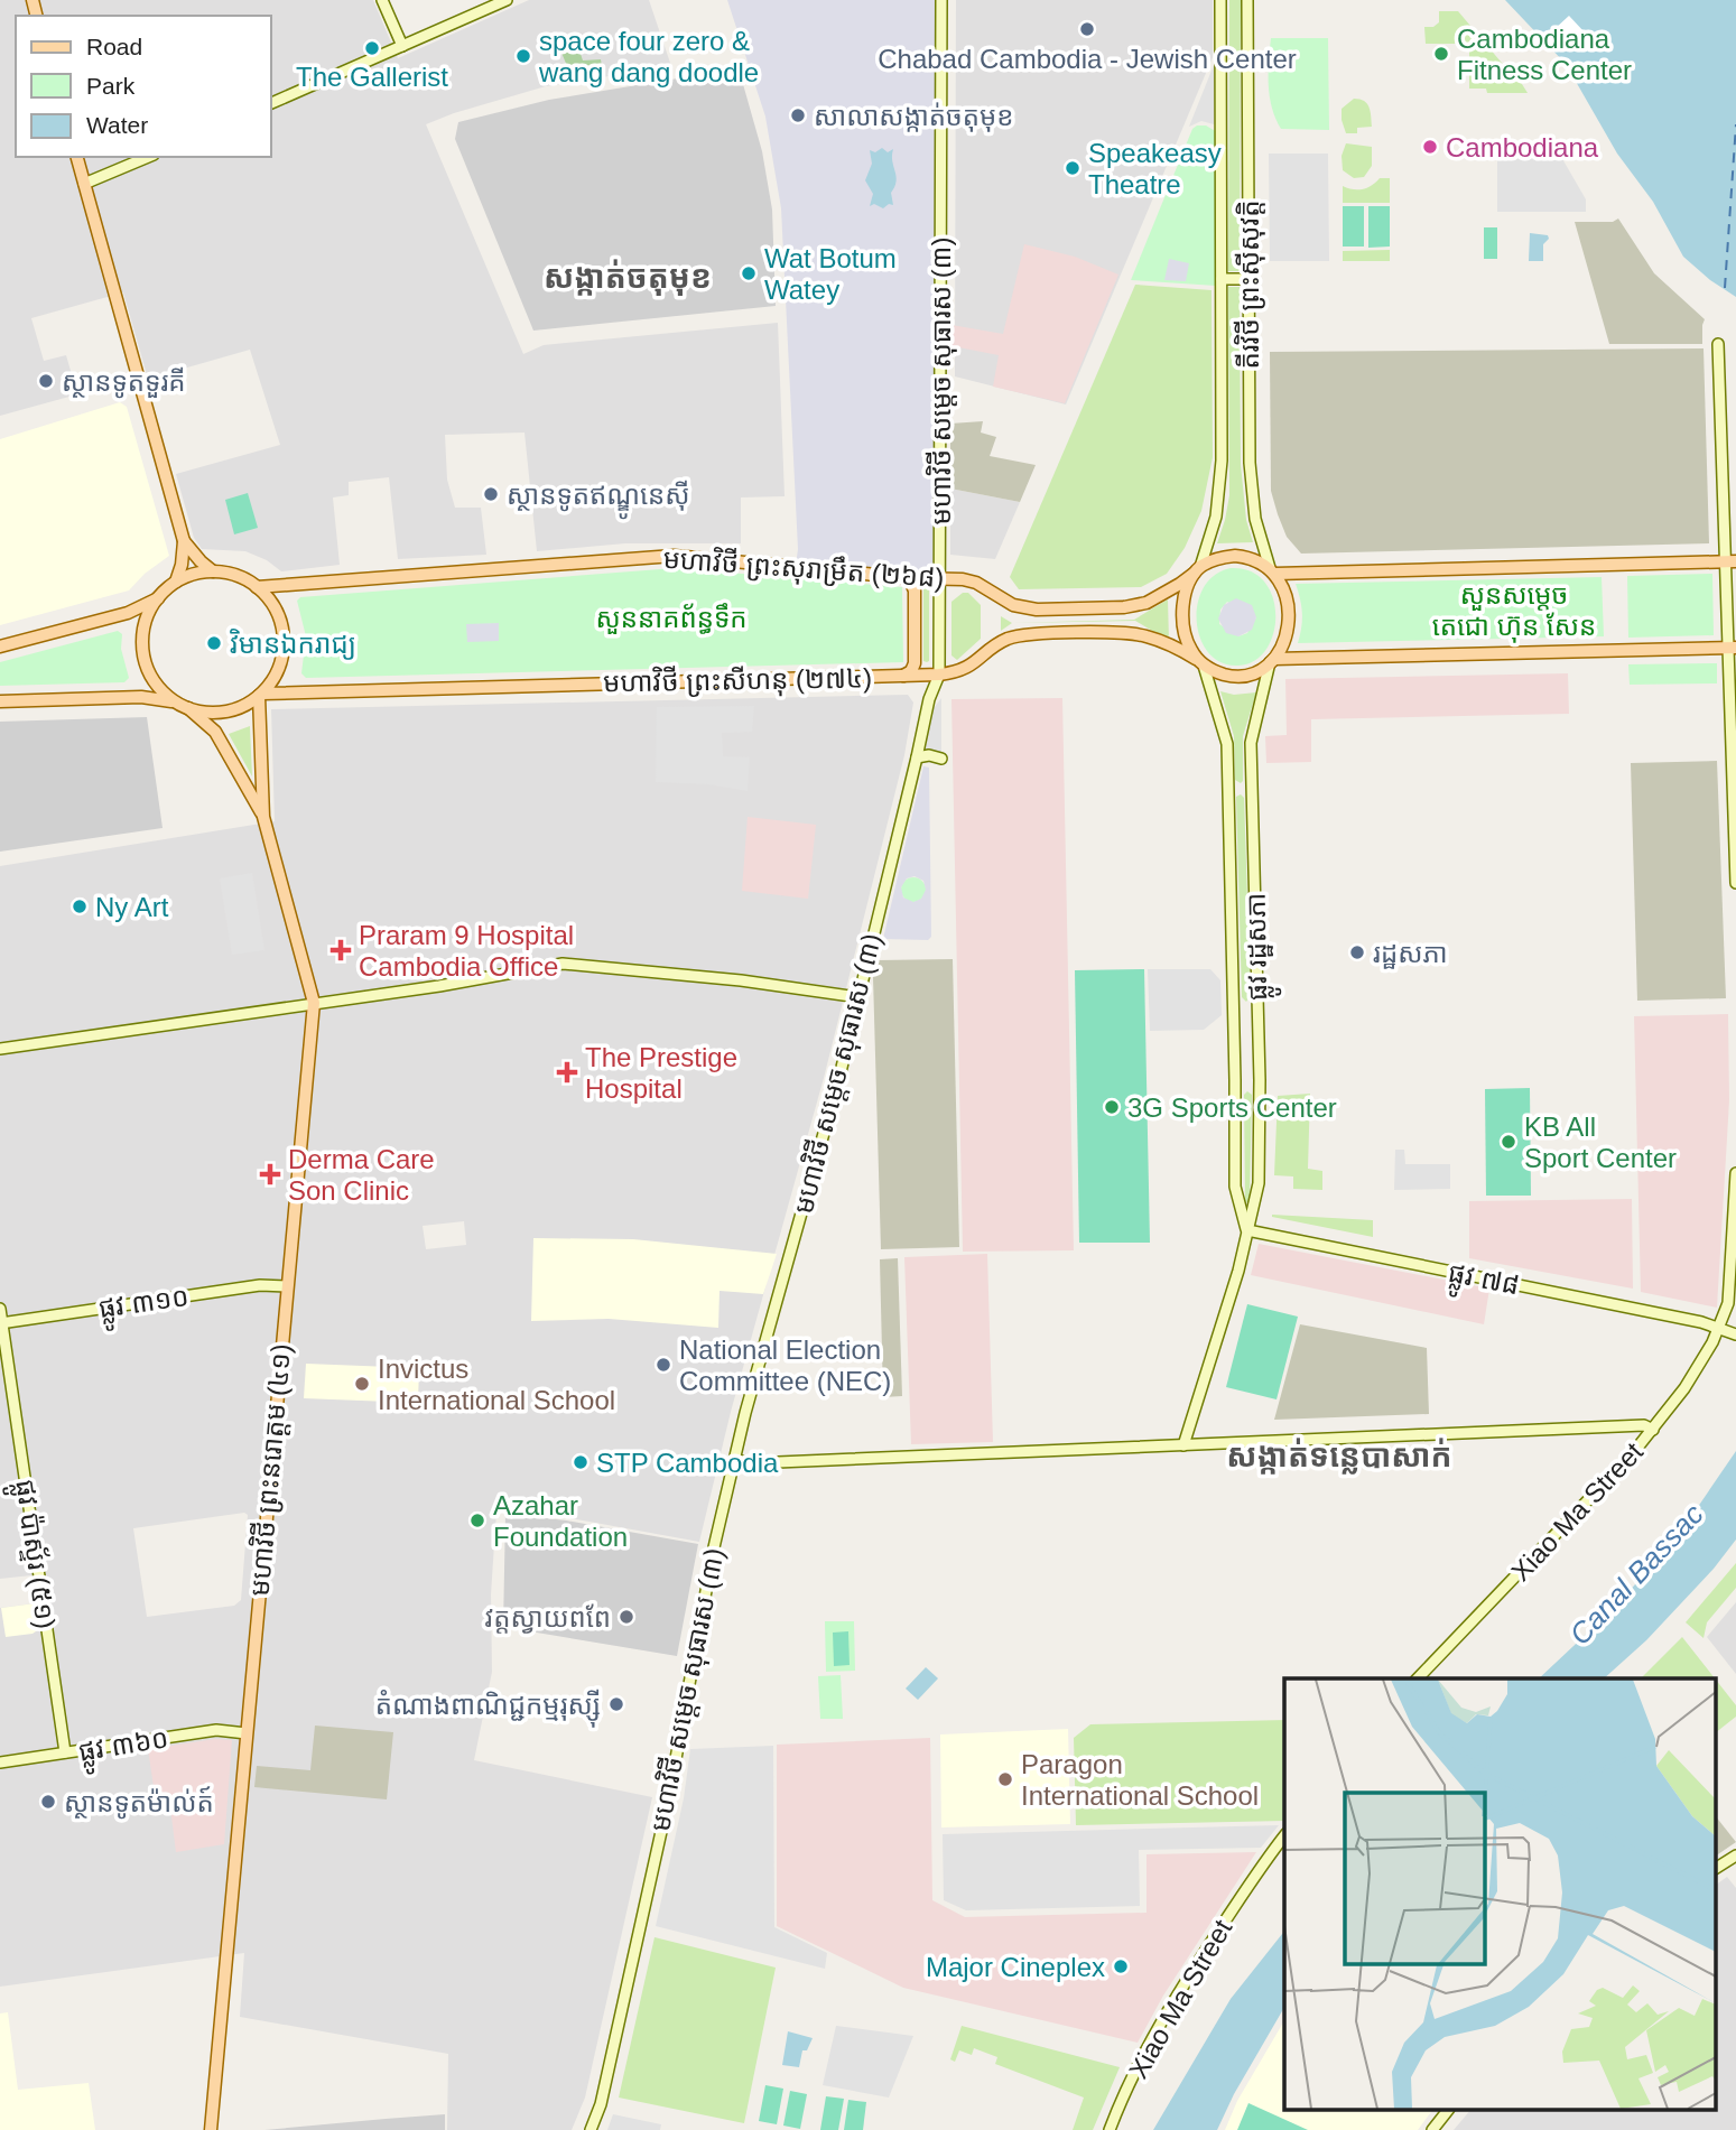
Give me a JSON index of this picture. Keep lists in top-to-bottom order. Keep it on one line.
{"streets":{"main road":["មហាវិថី ព្រះសុរាម្រឹត (២៦៨)","មហាវិថី ព្រះសីហនុ (២៧៤)","មហាវិថី ព្រះនរោត្តម (៤១)"],"street":["តីរវិថី ព្រះស៊ីសុវត្តិ","មហាវិថី សម្តេច សុធារស (៣)","ផ្លូវ រដ្ឋសភា","ផ្លូវ ៧៨","ផ្លូវ ៣១០","Xiao Ma Street","ផ្លូវ ប៉ាស្ទ័រ (៥១)","ផ្លូវ ៣៦០"]},"crossings":[["តីរវិថី ព្រះស៊ីសុវត្តិ","មហាវិថី ព្រះសុរាម្រឹត (២៦៨)"],["តីរវិថី ព្រះស៊ីសុវត្តិ","មហាវិថី ព្រះសីហនុ (២៧៤)"],["តីរវិថី ព្រះស៊ីសុវត្តិ","ផ្លូវ រដ្ឋសភា"],["មហាវិថី សម្តេច សុធារស (៣)","មហាវិថី ព្រះសុរាម្រឹត (២៦៨)"],["មហាវិថី សម្តេច សុធារស (៣)","មហាវិថី ព្រះសីហនុ (២៧៤)"],["មហាវិថី ព្រះសុរាម្រឹត (២៦៨)","មហាវិថី ព្រះសីហនុ (២៧៤)"],["មហាវិថី ព្រះសុរាម្រឹត (២៦៨)","ផ្លូវ រដ្ឋសភា"],["មហាវិថី ព្រះសុរាម្រឹត (២៦៨)","មហាវិថី ព្រះនរោត្តម (៤១)"],["មហាវិថី ព្រះសីហនុ (២៧៤)","ផ្លូវ រដ្ឋសភា"],["មហាវិថី ព្រះសីហនុ (២៧៤)","មហាវិថី ព្រះនរោត្តម (៤១)"],["ផ្លូវ រដ្ឋសភា","ផ្លូវ ៧៨"],["ផ្លូវ ៧៨","Xiao Ma Street"],["ផ្លូវ ៣១០","មហាវិថី ព្រះនរោត្តម (៤១)"],["ផ្លូវ ៣១០","ផ្លូវ ប៉ាស្ទ័រ (៥១)"],["មហាវិថី ព្រះនរោត្តម (៤១)","ផ្លូវ ៣៦០"],["ផ្លូវ ប៉ាស្ទ័រ (៥១)","ផ្លូវ ៣៦០"]],"districts":["សង្កាត់ចតុមុខ","សង្កាត់ទន្លេបាសាក់"],"water":["Canal Bassac"],"parks":["សួនសម្តេច តេជោ ហ៊ុន សែន","សួននាគព័ន្ធទឹក"],"places":{"other":["Chabad Cambodia - Jewish Center","The Gallerist","Cambodiana Fitness Center","space four zero & wang dang doodle","សាលាសង្កាត់ចតុមុខ","Cambodiana","Speakeasy Theatre","Wat Botum Watey","ស្ថានទូតទួរគី","ស្ថានទូតឥណ្ឌូនេស៊ី","វិមានឯករាជ្យ","Ny Art","រដ្ឋសភា","3G Sports Center","KB All Sport Center","National Election Committee (NEC)","Invictus International School","STP Cambodia","Azahar Foundation","វត្តស្វាយពពែ","តំណាងពាណិជ្ជកម្មរុស្ស៊ី","Paragon International School","ស្ថានទូតម៉ាល់ត៍","Major Cineplex"],"health":["Praram 9 Hospital Cambodia Office","The Prestige Hospital","Derma Care Son Clinic"]},"legend":["Road","Park","Water"]}
